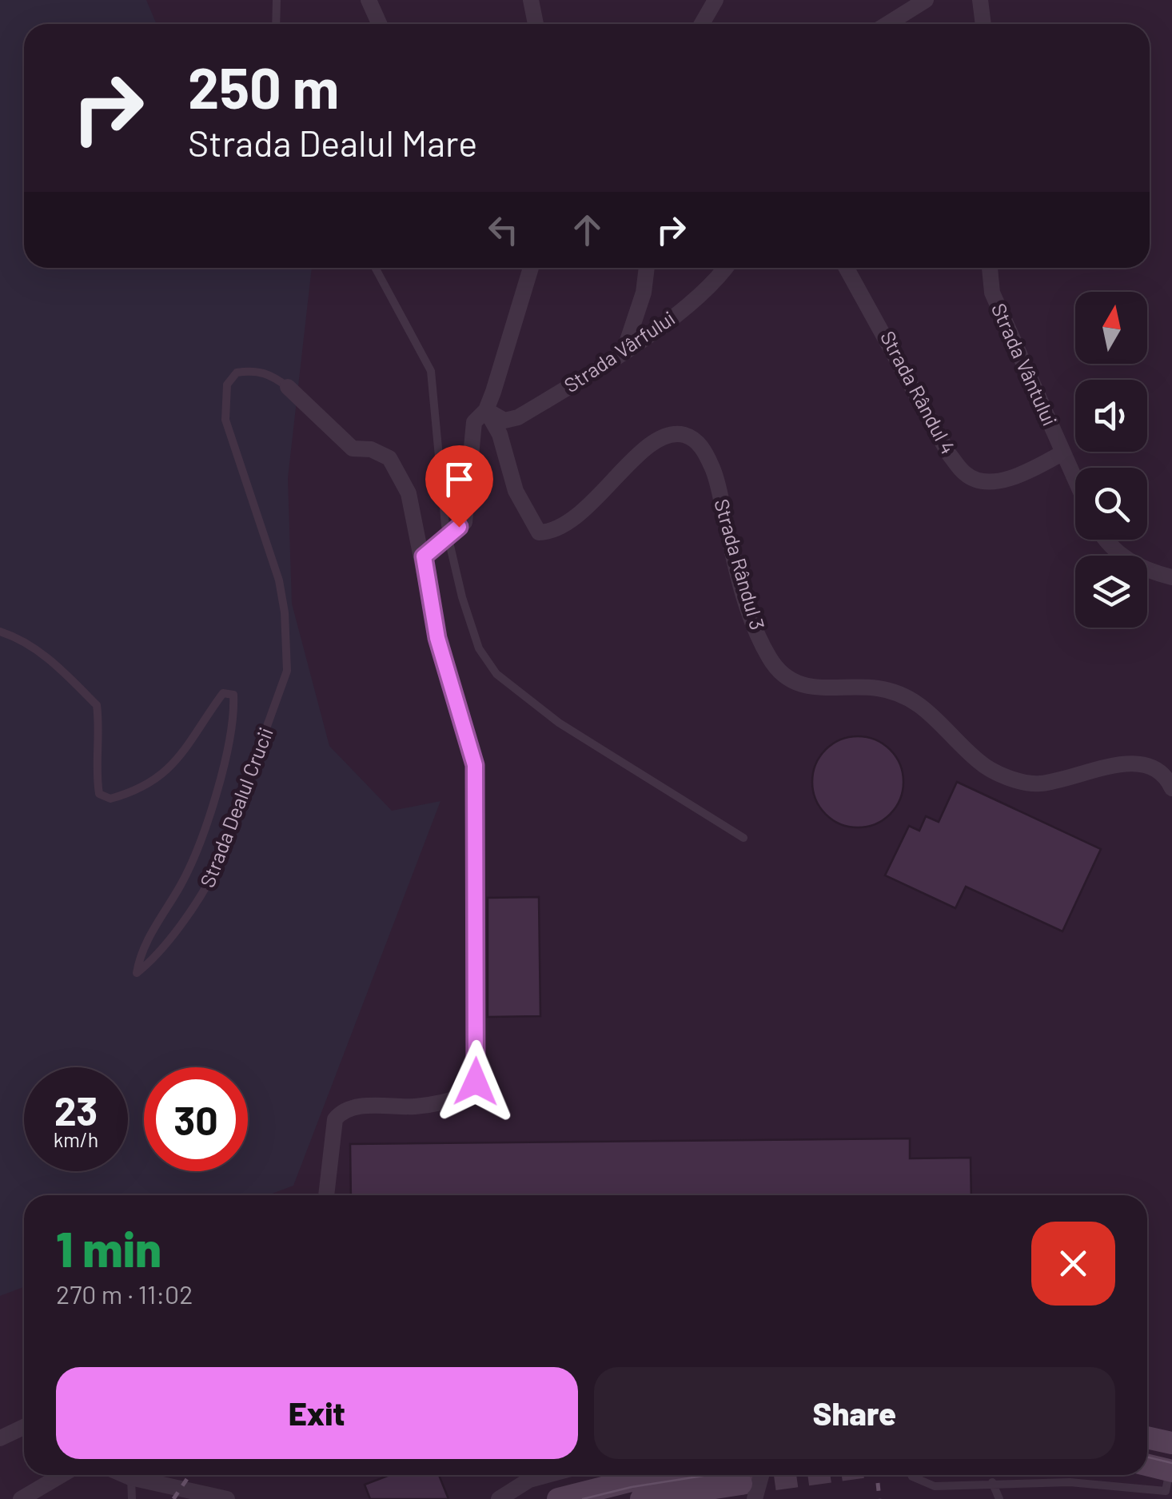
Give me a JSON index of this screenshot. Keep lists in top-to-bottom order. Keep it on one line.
{"streets":{"street":["Strada Vârfului","Strada Vântului","Strada Rândul 4","Strada Rândul 3","Strada Dealul Crucii"]},"crossings":[["Strada Vârfului","Strada Rândul 3"],["Strada Vântului","Strada Rândul 4"]],"north":"top","page":{"turn":["250 m","Strada Dealul Mare"],"speed":"23 km/h","limit":"30","heading":["1 min","270 m · 11:02"],"buttons":["Exit","Share"]}}
